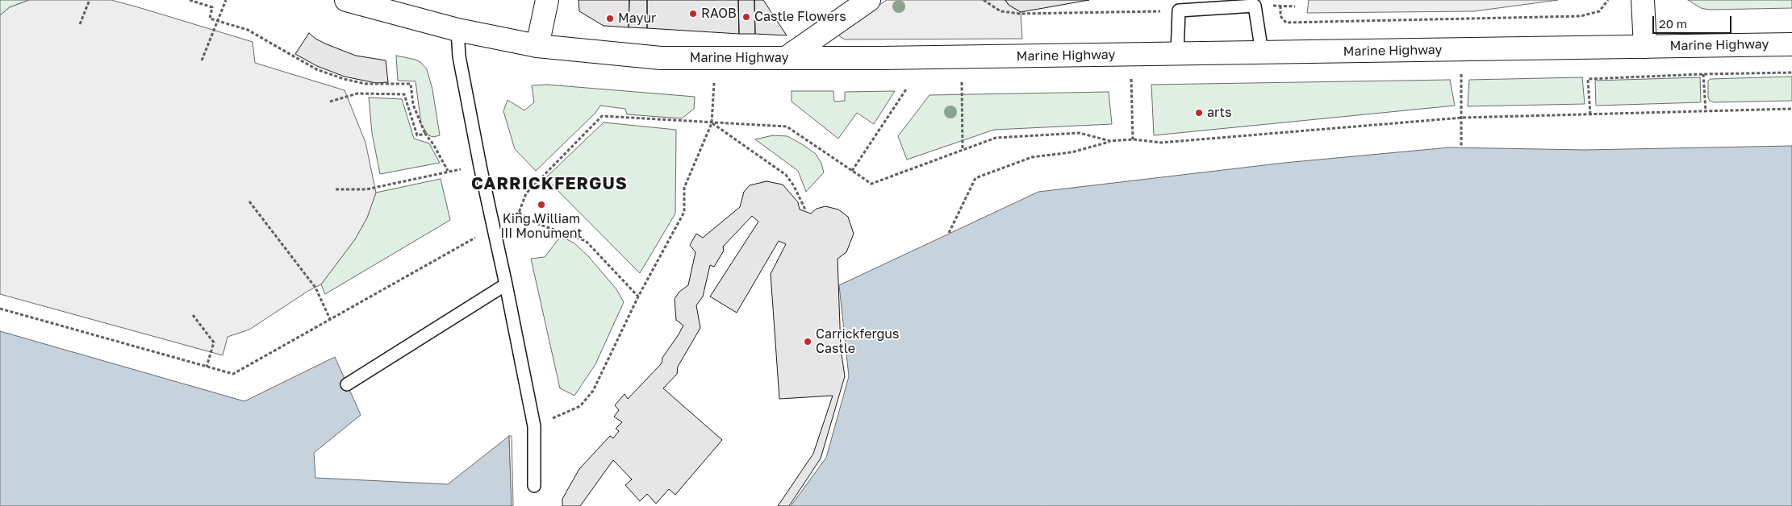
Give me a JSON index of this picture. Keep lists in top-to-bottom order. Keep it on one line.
{"streets":{"main road":["Marine Highway"]},"districts":["CARRICKFERGUS"],"places":["RAOB","Castle Flowers","Mayur","arts","King William III Monument","Carrickfergus Castle"],"scale_bar":"20 m"}
